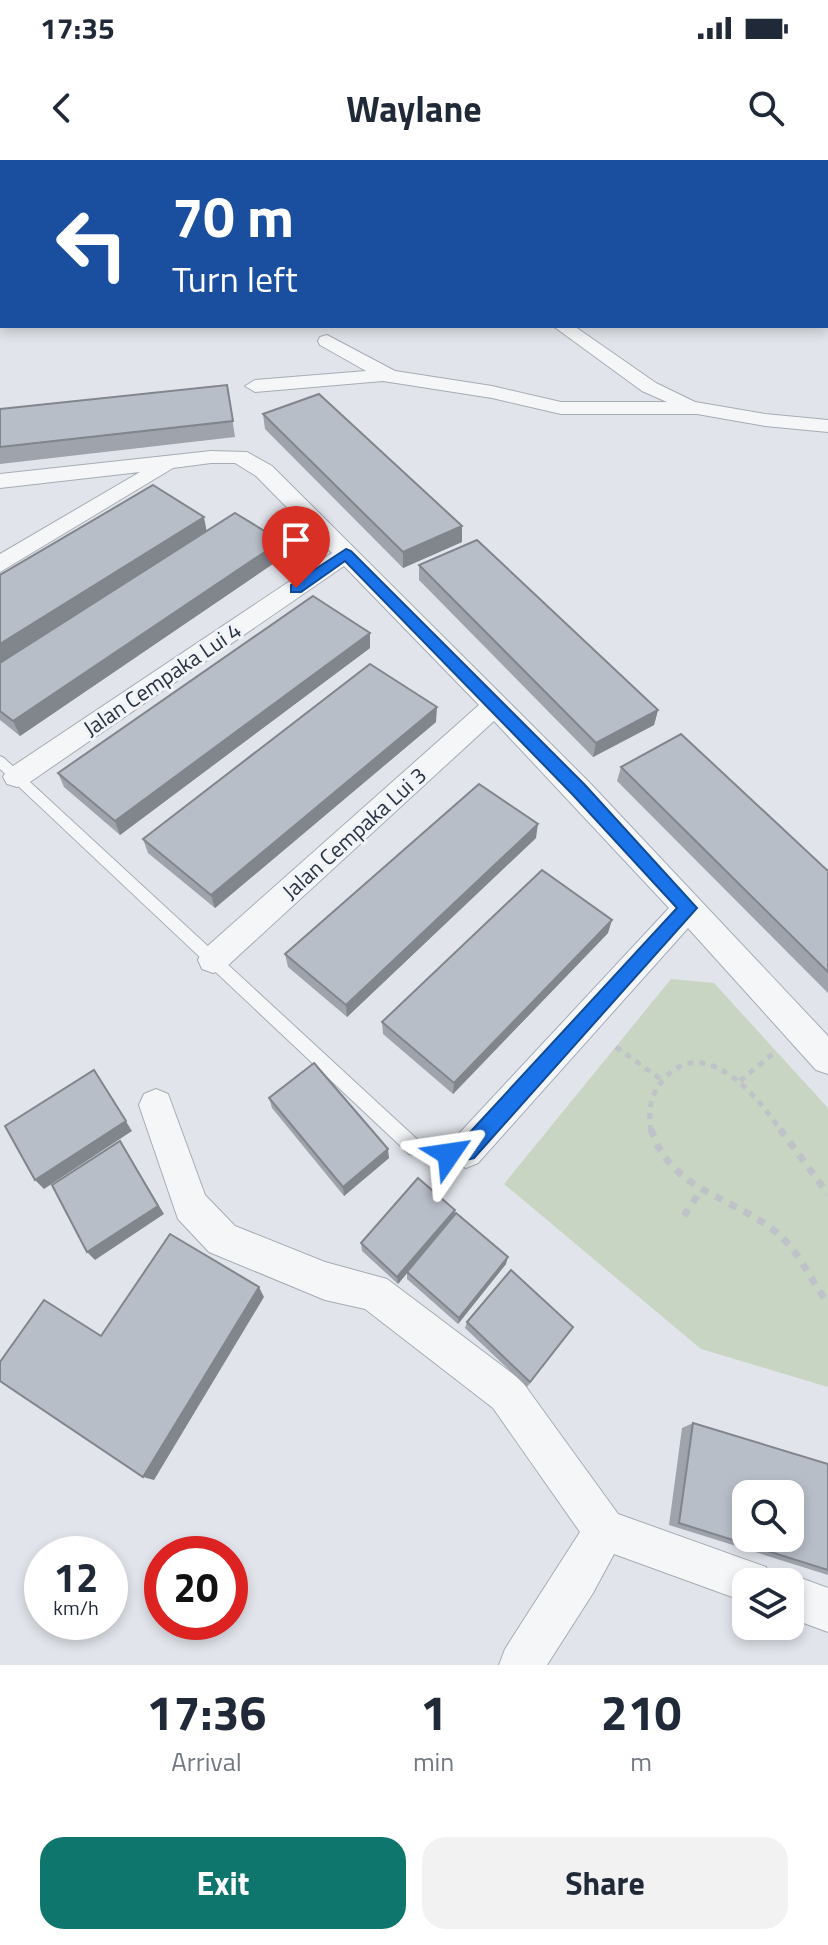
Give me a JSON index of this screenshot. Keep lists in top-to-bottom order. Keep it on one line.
{"streets":{"street":["Jalan Cempaka Lui 4","Jalan Cempaka Lui 3"]},"page":{"status":"17:35","header":"Waylane","turn":["70 m","Turn left"],"speed":"12 km/h","limit":"20","eta":["17:36","Arrival","1","min","210","m"],"buttons":["Exit","Share"]}}
